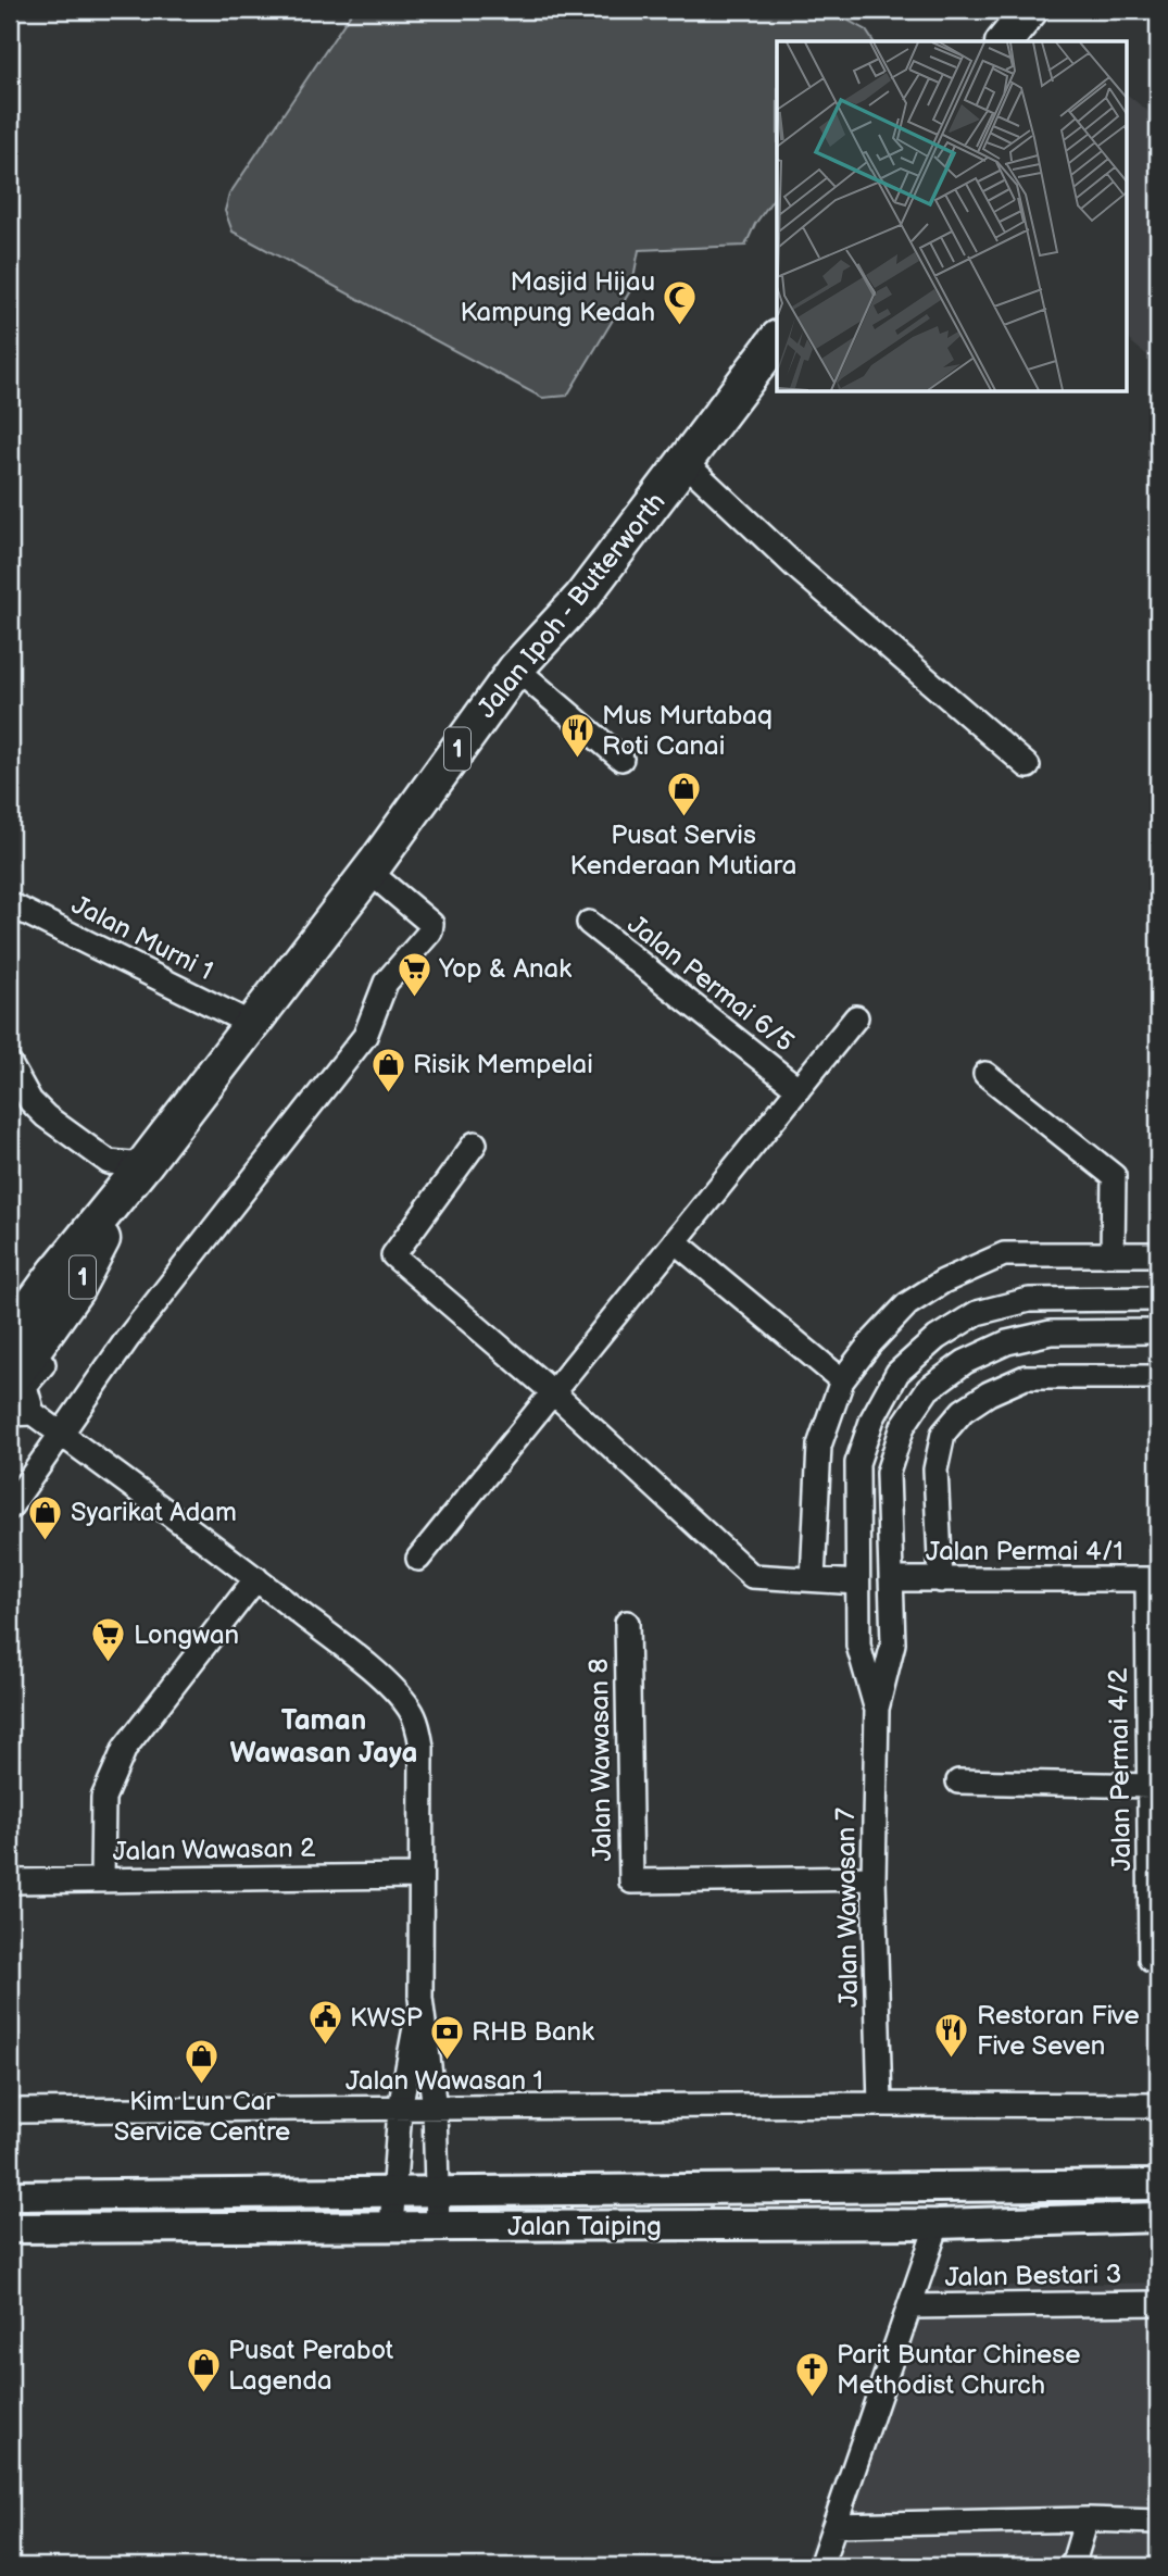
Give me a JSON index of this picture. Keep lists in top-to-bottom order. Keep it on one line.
{"streets":{"highway":["Jalan Ipoh - Butterworth","1"],"main road":["Jalan Taiping"],"street":["Jalan Murni 1","Jalan Permai 6/5","Jalan Permai 4/1","Jalan Wawasan 8","Jalan Permai 4/2","Jalan Wawasan 2","Jalan Wawasan 7","Jalan Wawasan 1","Jalan Bestari 3"]},"crossings":[["Jalan Ipoh - Butterworth","Jalan Murni 1"],["Jalan Permai 4/1","Jalan Permai 4/2"],["Jalan Wawasan 8","Jalan Wawasan 7"],["Jalan Wawasan 7","Jalan Wawasan 1"]],"districts":["Taman Wawasan Jaya"],"places":{"mosque":["Masjid Hijau Kampung Kedah"],"restaurant":["Mus Murtabaq Roti Canai","Restoran Five Five Seven"],"shop":["Pusat Servis Kenderaan Mutiara","Risik Mempelai","Syarikat Adam","Kim Lun Car Service Centre","Pusat Perabot Lagenda"],"supermarket":["Yop & Anak","Longwan"],"public building":["KWSP"],"bank":["RHB Bank"],"church":["Parit Buntar Chinese Methodist Church"]}}
